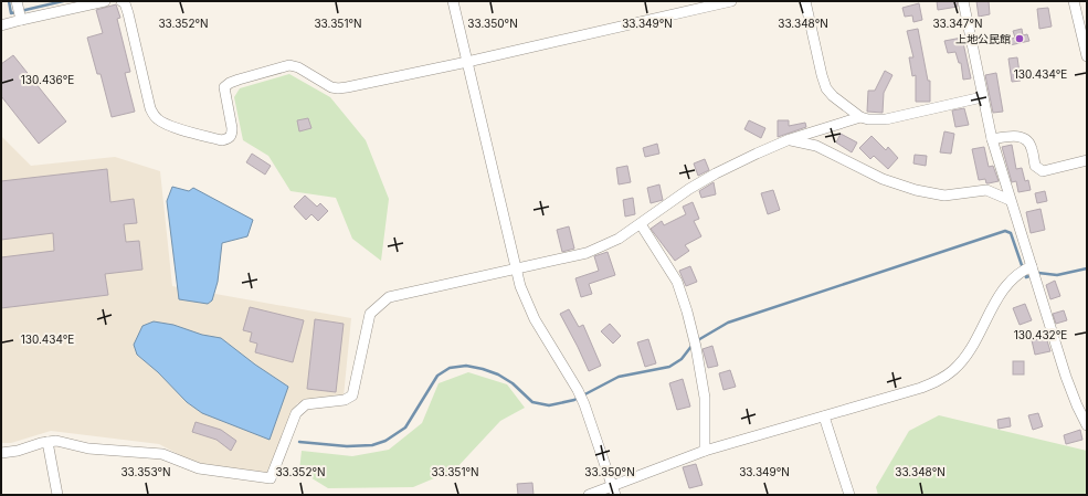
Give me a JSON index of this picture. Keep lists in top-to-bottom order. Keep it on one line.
{"places":["上地公民館"],"coordinates":["33.352°N","33.351°N","33.350°N","33.349°N","33.348°N","33.347°N","130.434°E","130.436°E","130.432°E","33.353°N"]}
